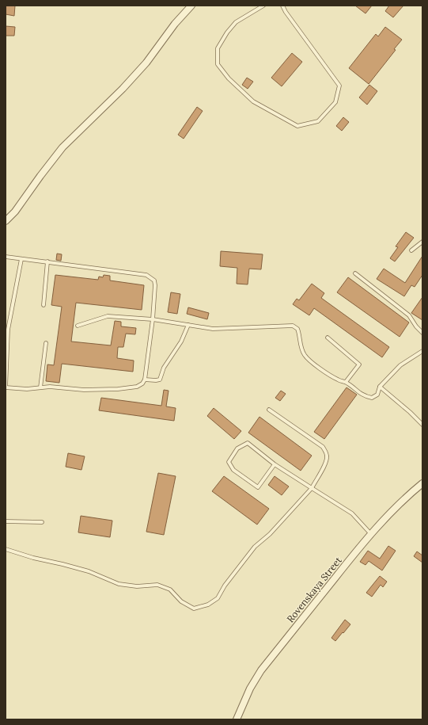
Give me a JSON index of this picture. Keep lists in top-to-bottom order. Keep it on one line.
{"streets":{"street":["Rovenskaya Street"]}}
